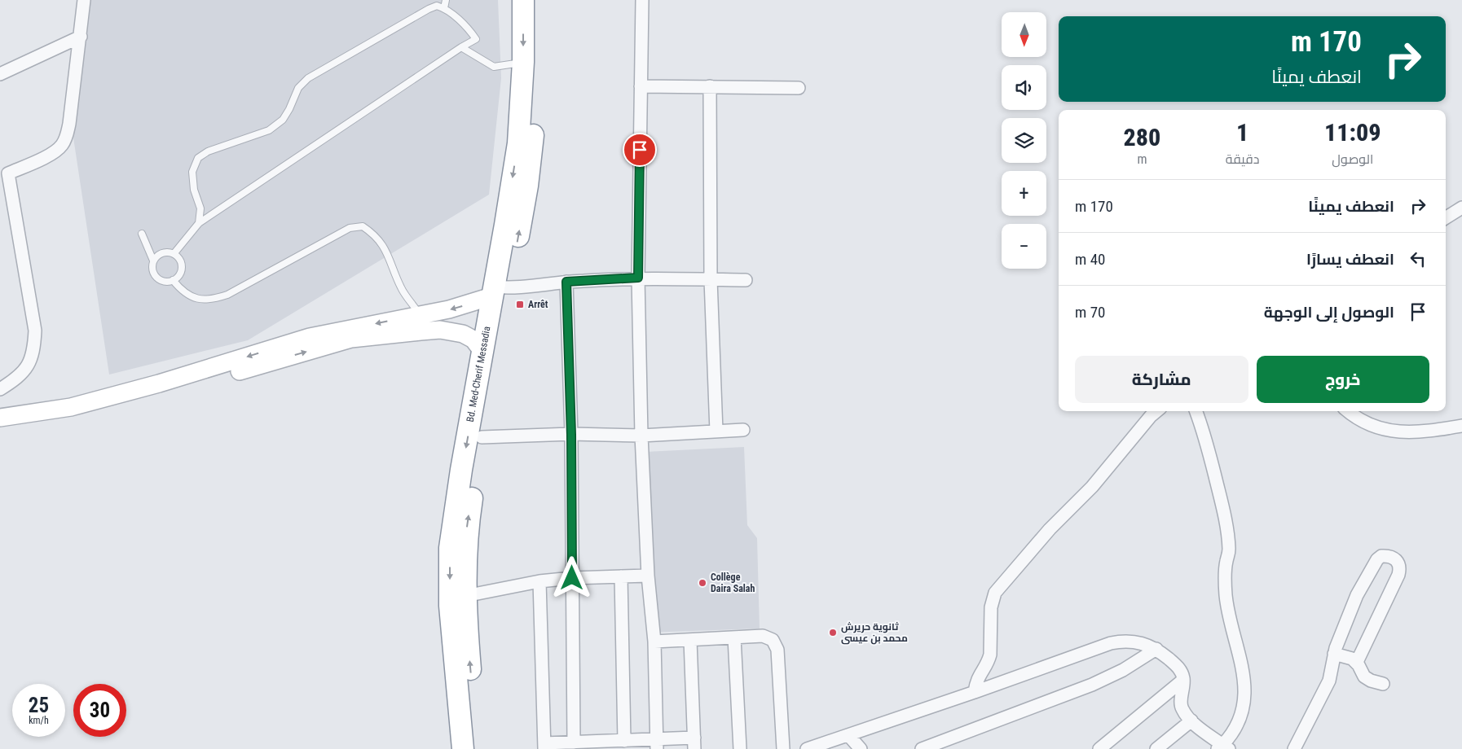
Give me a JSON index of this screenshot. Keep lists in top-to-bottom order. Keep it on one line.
{"streets":{"highway":["Bd. Med-Cherif Messadia"]},"places":{"transit":["Arrêt"],"other":["Collège Daira Salah","ثانوية حريرش محمد بن عيسى"]},"north":"bottom","page":{"map_buttons":["+","−"],"turn":["170 m","انعطف يمينًا"],"eta":["11:09","الوصول","1","دقيقة","280","m"],"list":[{"name":"انعطف يمينًا","value":"170 m"},{"name":"انعطف يسارًا","value":"40 m"},{"name":"الوصول إلى الوجهة","value":"70 m"}],"buttons":["خروج","مشاركة"],"speed":"25 km/h","limit":"30"}}
